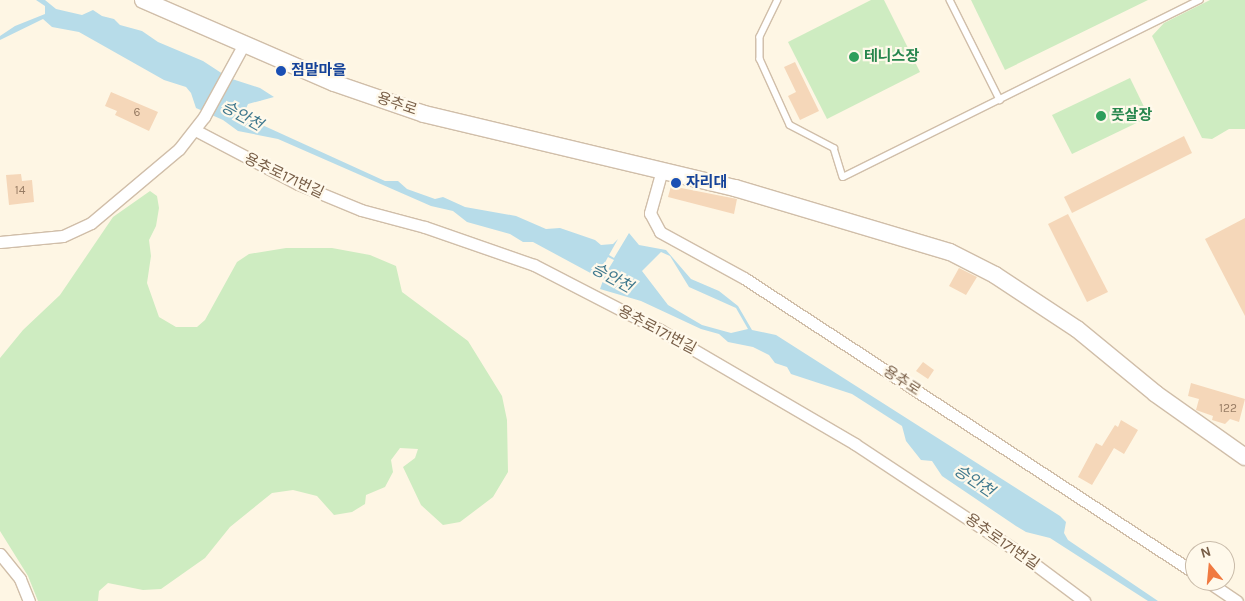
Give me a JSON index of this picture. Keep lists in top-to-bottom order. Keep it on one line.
{"streets":{"street":["용추로","용추로171번길"]},"water":["승안천"],"places":["테니스장","점말마을","풋살장","자리대"],"house_numbers":["6","14","122"],"north":"top"}
